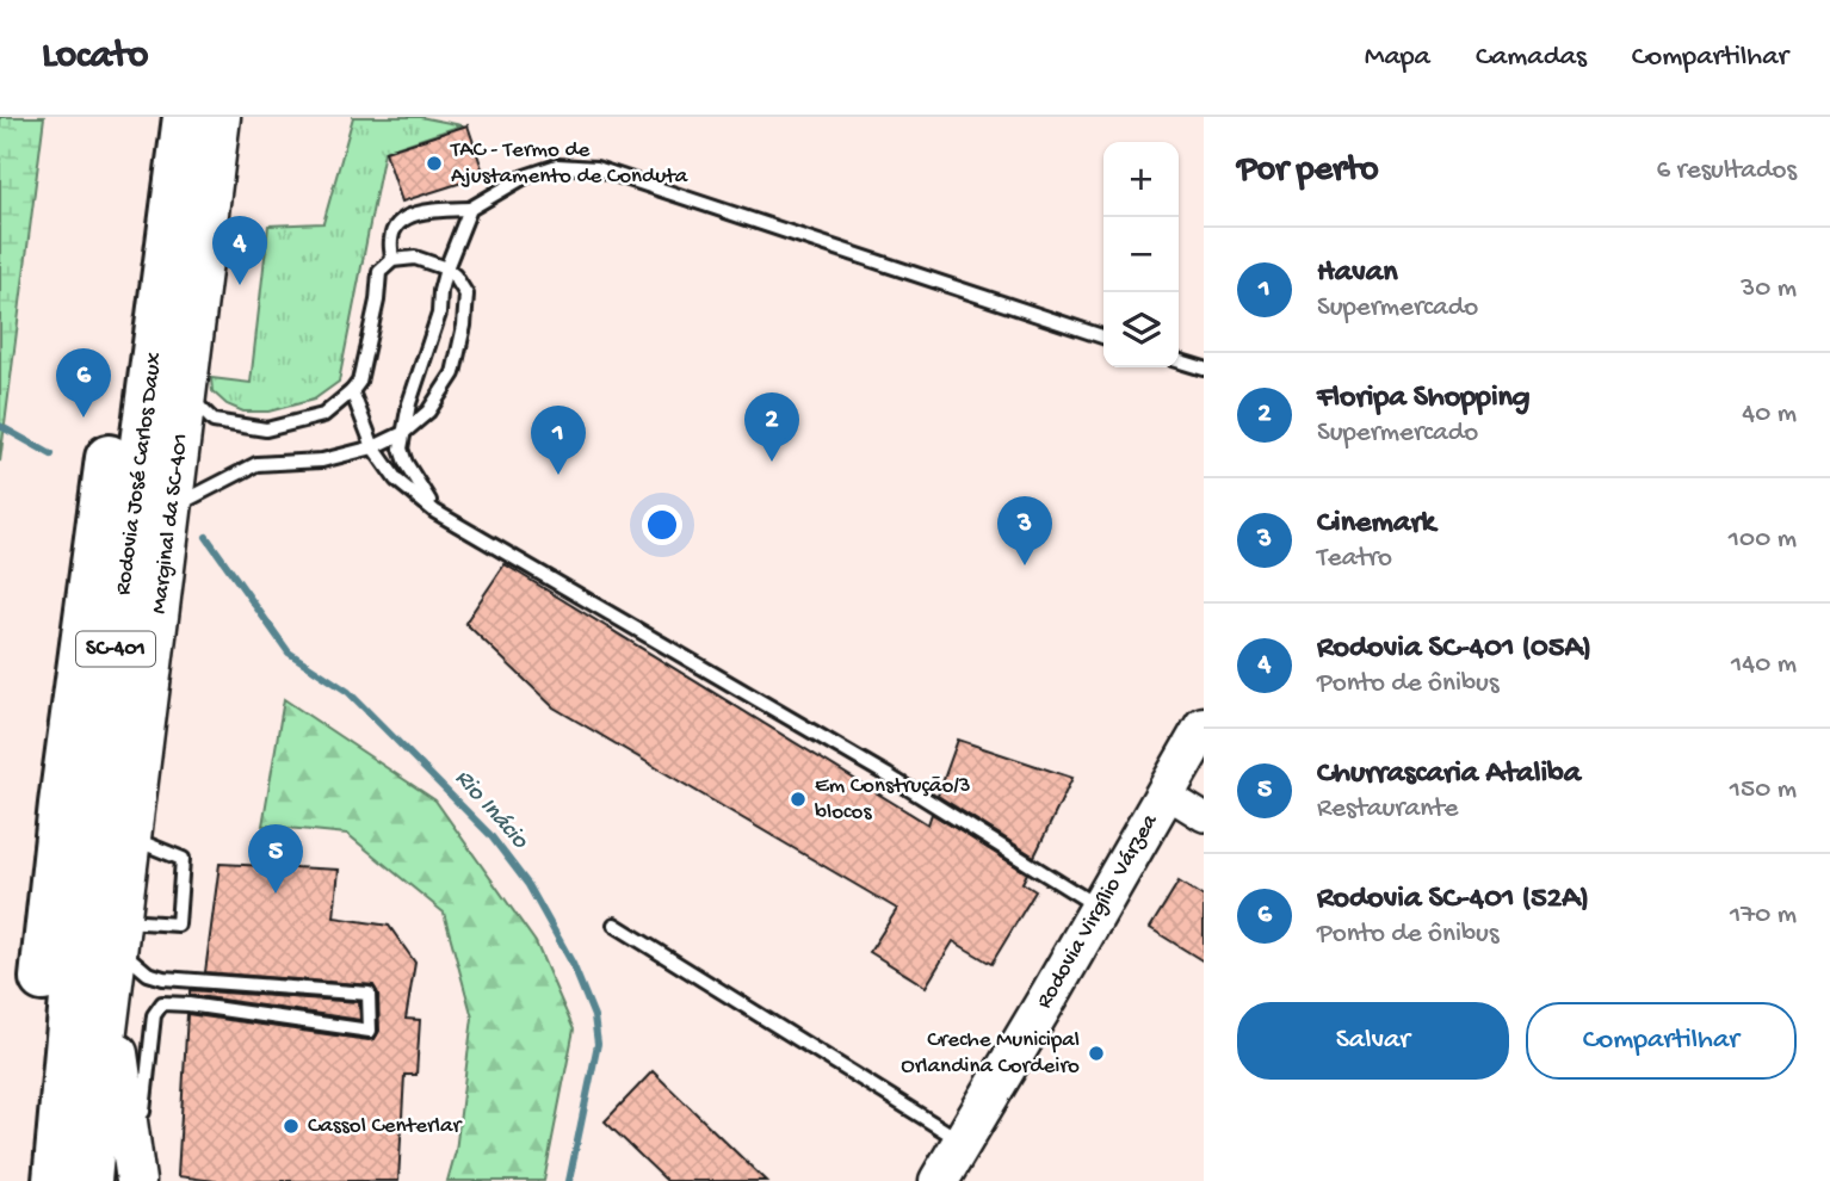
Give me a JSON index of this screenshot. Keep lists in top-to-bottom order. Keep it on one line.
{"streets":{"highway":["Rodovia José Carlos Daux","SC-401"],"main road":["Marginal da SC-401","Rodovia Virgílio Várzea"]},"water":["Rio Inácio"],"places":["TAC - Termo de Ajustamento de Conduta","Em Construção/3 blocos","Creche Municipal Orlandina Cordeiro","Cassol Centerlar"],"page":{"header":"Locato","nav":["Mapa","Camadas","Compartilhar"],"heading":["Por perto","6 resultados"],"map_buttons":["+","−"],"pins":["4","6","2","1","3","5"],"list":[{"mark":"1","name":"Havan","note":"Supermercado","value":"30 m"},{"mark":"2","name":"Floripa Shopping","note":"Supermercado","value":"40 m"},{"mark":"3","name":"Cinemark","note":"Teatro","value":"100 m"},{"mark":"4","name":"Rodovia SC-401 (05A)","note":"Ponto de ônibus","value":"140 m"},{"mark":"5","name":"Churrascaria Ataliba","note":"Restaurante","value":"150 m"},{"mark":"6","name":"Rodovia SC-401 (52A)","note":"Ponto de ônibus","value":"170 m"}],"buttons":["Salvar","Compartilhar"]}}
